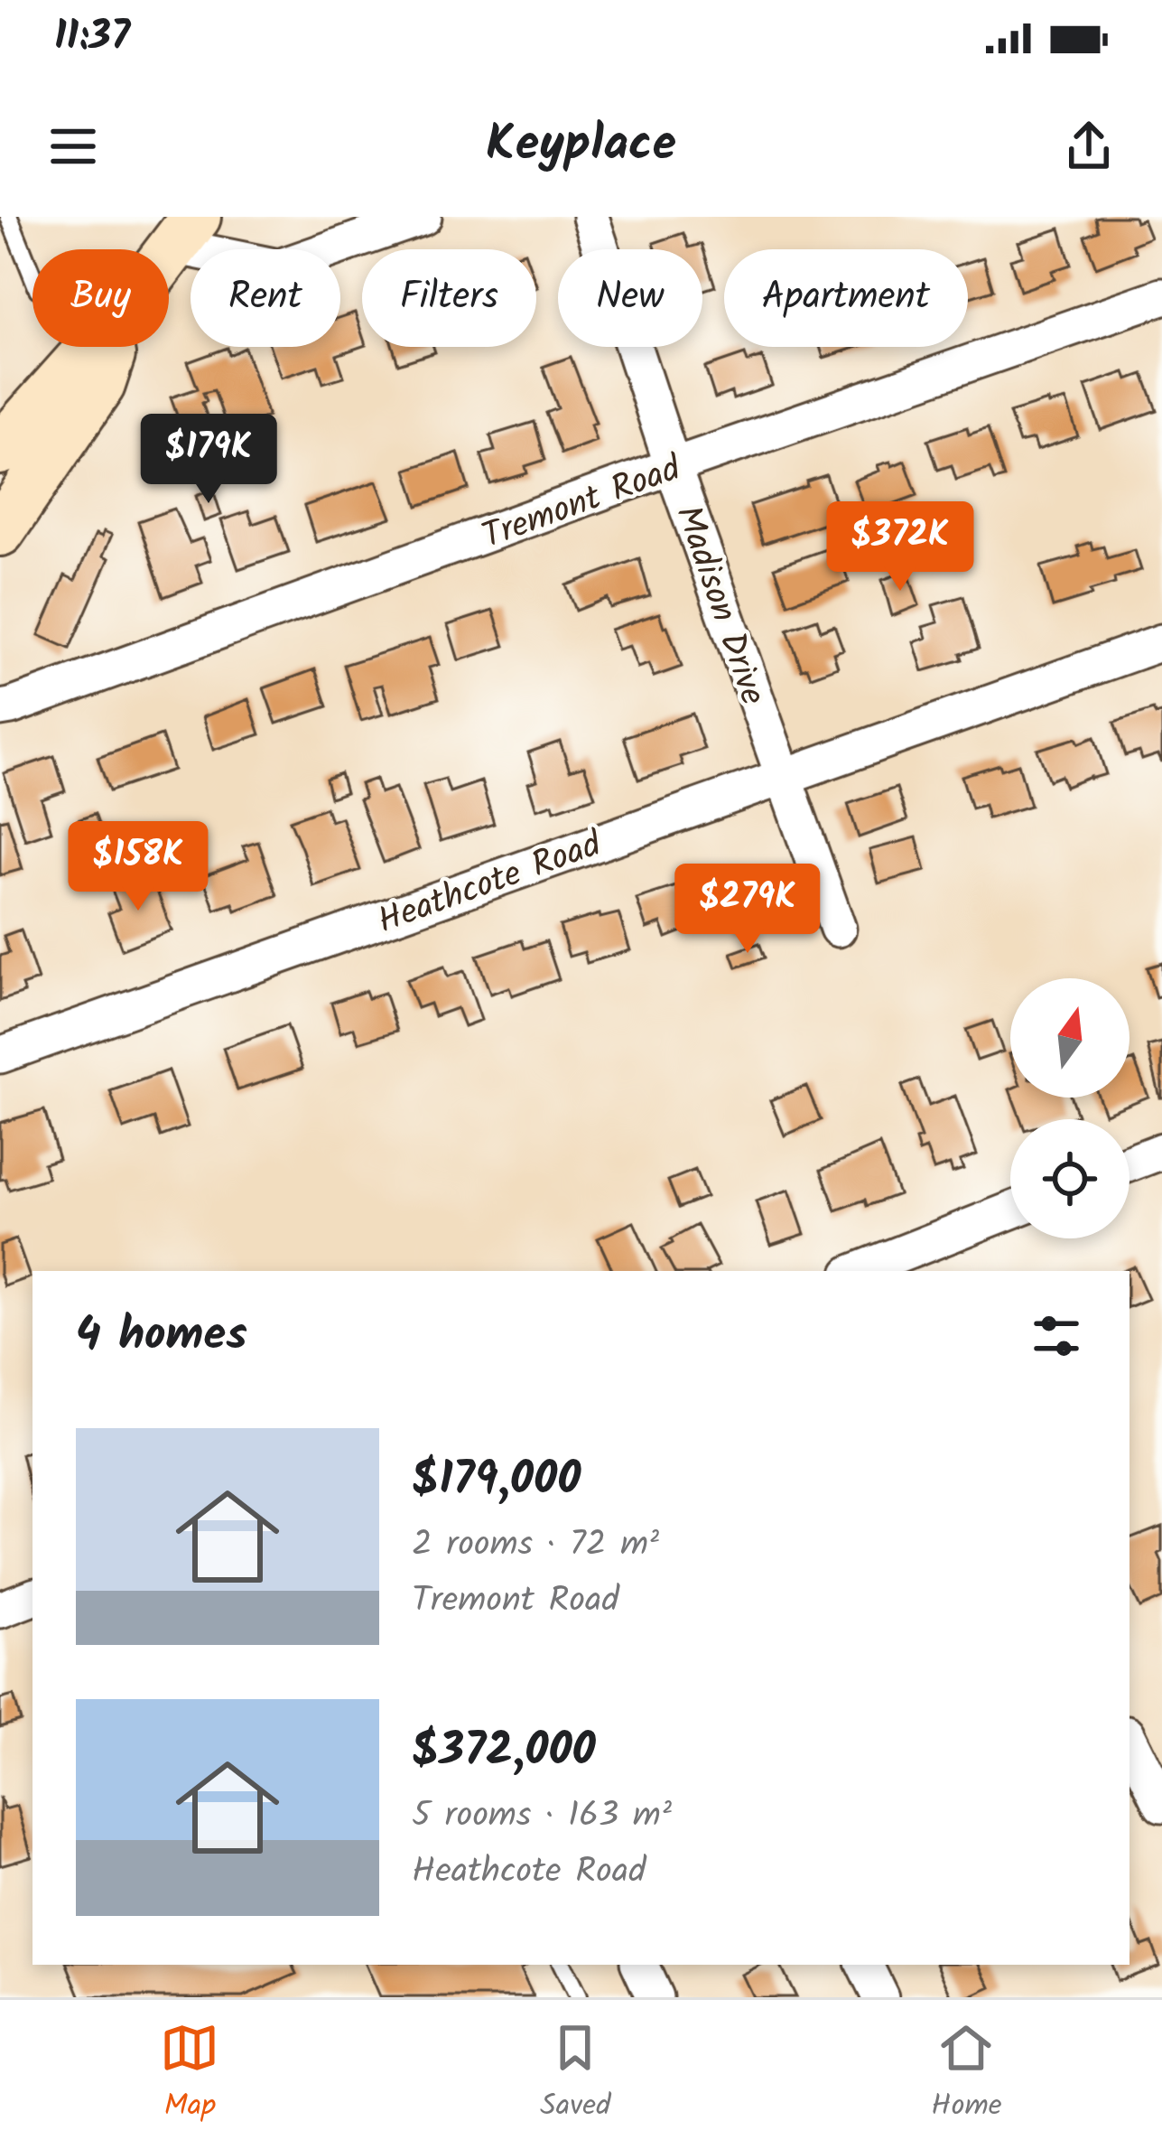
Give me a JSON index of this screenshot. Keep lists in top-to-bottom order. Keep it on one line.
{"streets":{"street":["Tremont Road","Madison Drive","Heathcote Road"]},"crossings":[["Tremont Road","Madison Drive"],["Madison Drive","Heathcote Road"]],"north":"top","page":{"status":"11:37","header":"Keyplace","chip":["Buy","Rent","Filters","New","Apartment"],"price":["$179K","$372K","$158K","$279K"],"heading":"4 homes","list":[{"name":"$179,000","note":"2 rooms · 72 m² · Tremont Road"},{"name":"$372,000","note":"5 rooms · 163 m² · Heathcote Road"}],"tabs":["Map","Saved","Home"]}}
